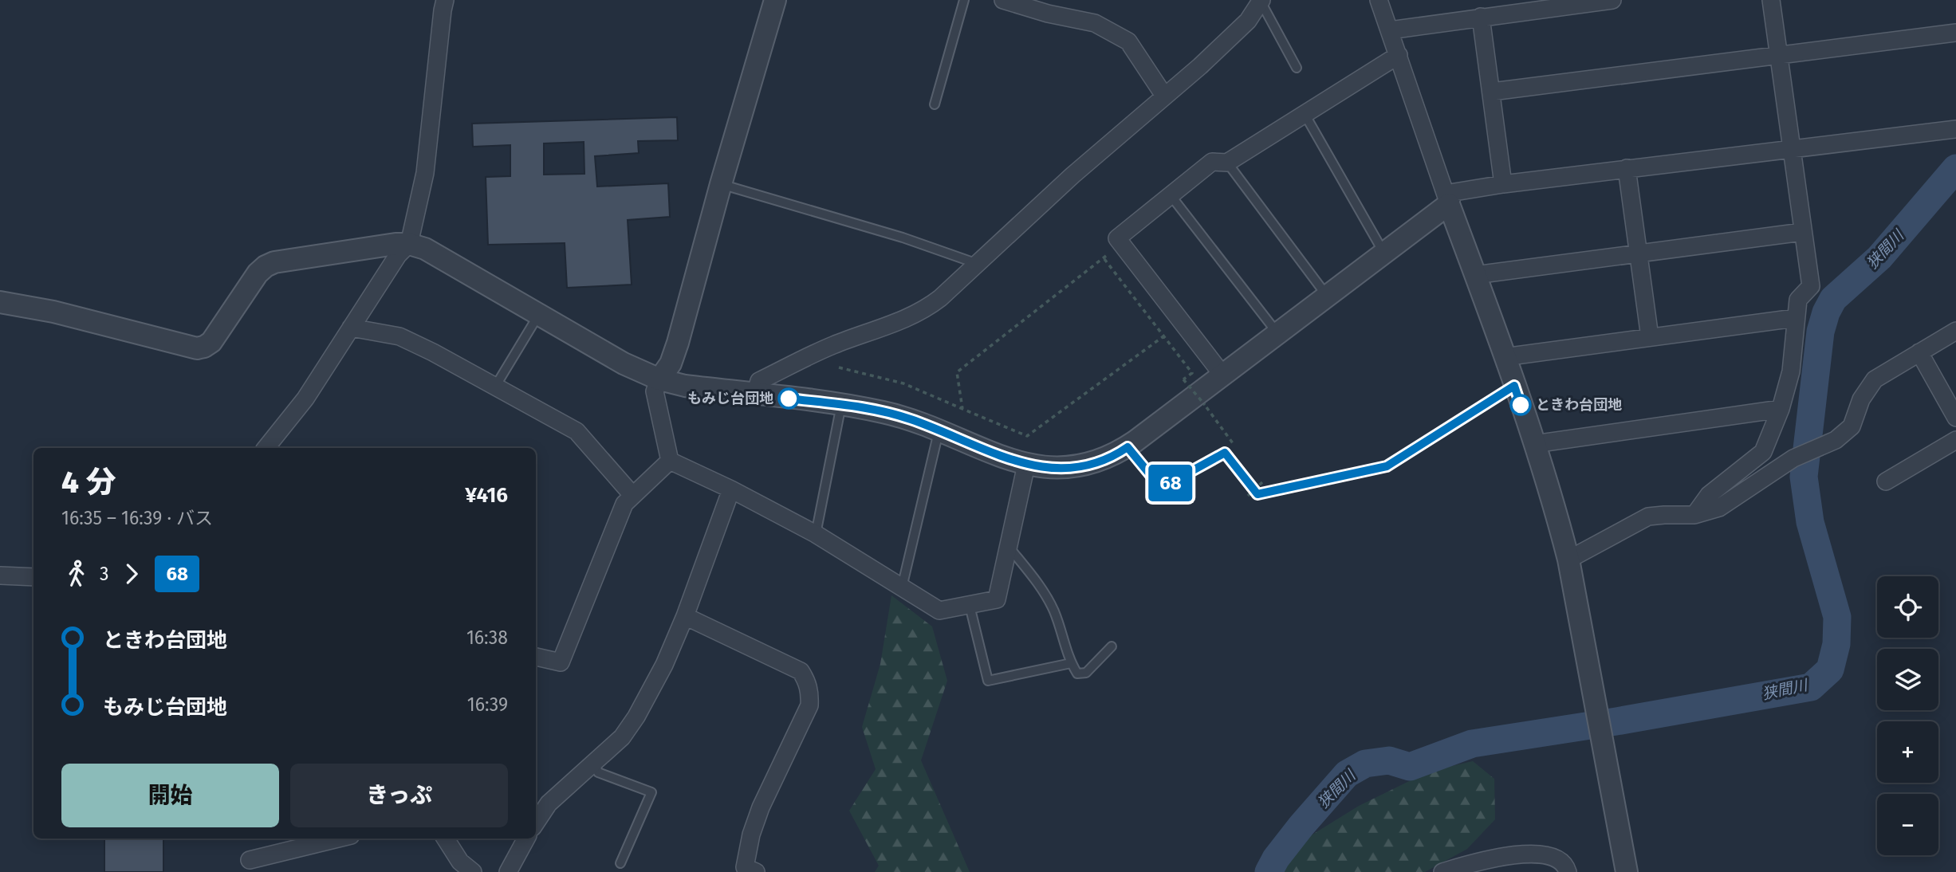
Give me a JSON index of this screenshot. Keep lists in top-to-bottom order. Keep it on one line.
{"water":["狭間川"],"places":["もみじ台団地","ときわ台団地"],"lines":["bus line 68"],"page":{"on_map":"68","heading":["4 分","16:35 – 16:39 · バス","¥416"],"legs":["3","68"],"map_buttons":["+","−"],"list":[{"name":"ときわ台団地","value":"16:38"},{"name":"もみじ台団地","value":"16:39"}],"buttons":["開始","きっぷ"]}}
